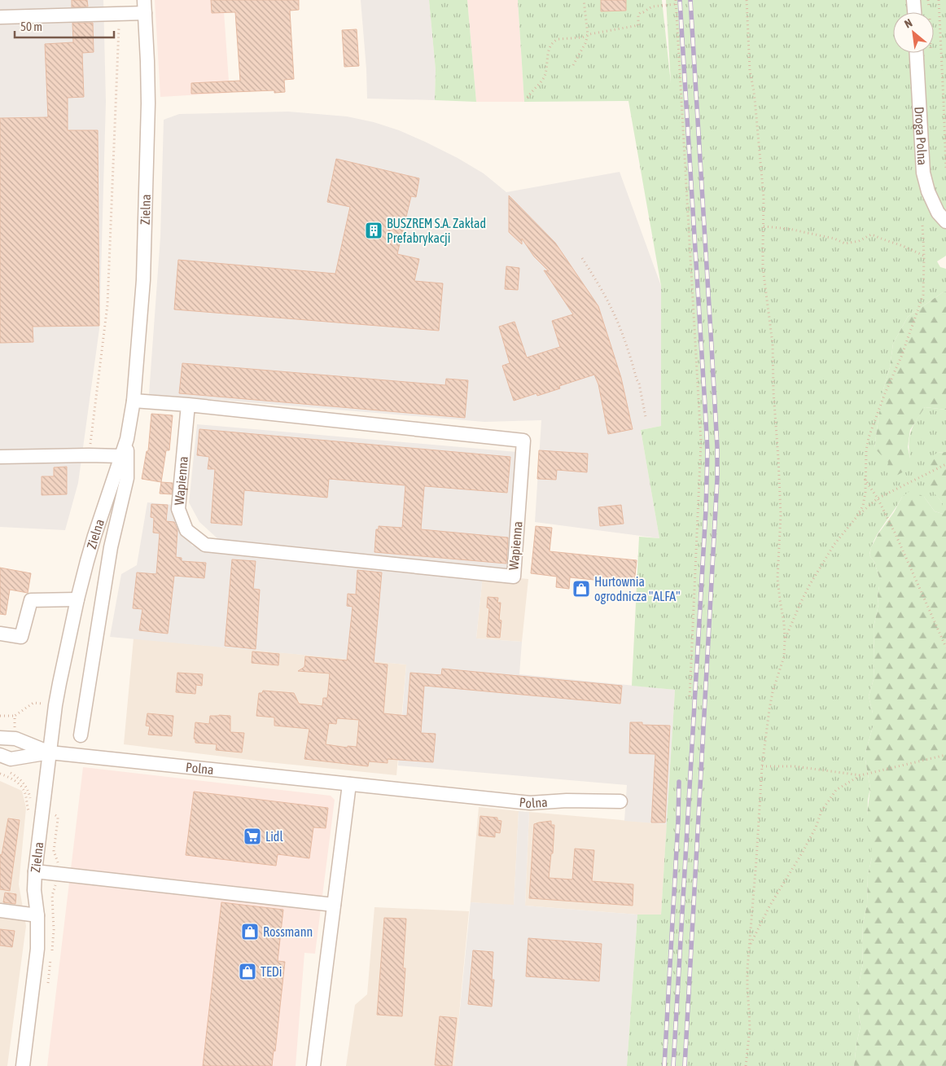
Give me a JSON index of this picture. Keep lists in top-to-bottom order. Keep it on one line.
{"streets":{"street":["Droga Polna","Zielna","Wapienna","Polna"]},"crossings":[["Zielna","Wapienna"],["Zielna","Polna"]],"places":{"building":["BUSZREM S.A. Zakład Prefabrykacji"],"shop":["Hurtownia ogrodnicza \"ALFA\"","Rossmann","TEDi"],"supermarket":["Lidl"]},"scale_bar":"50 m","north":"top left"}
